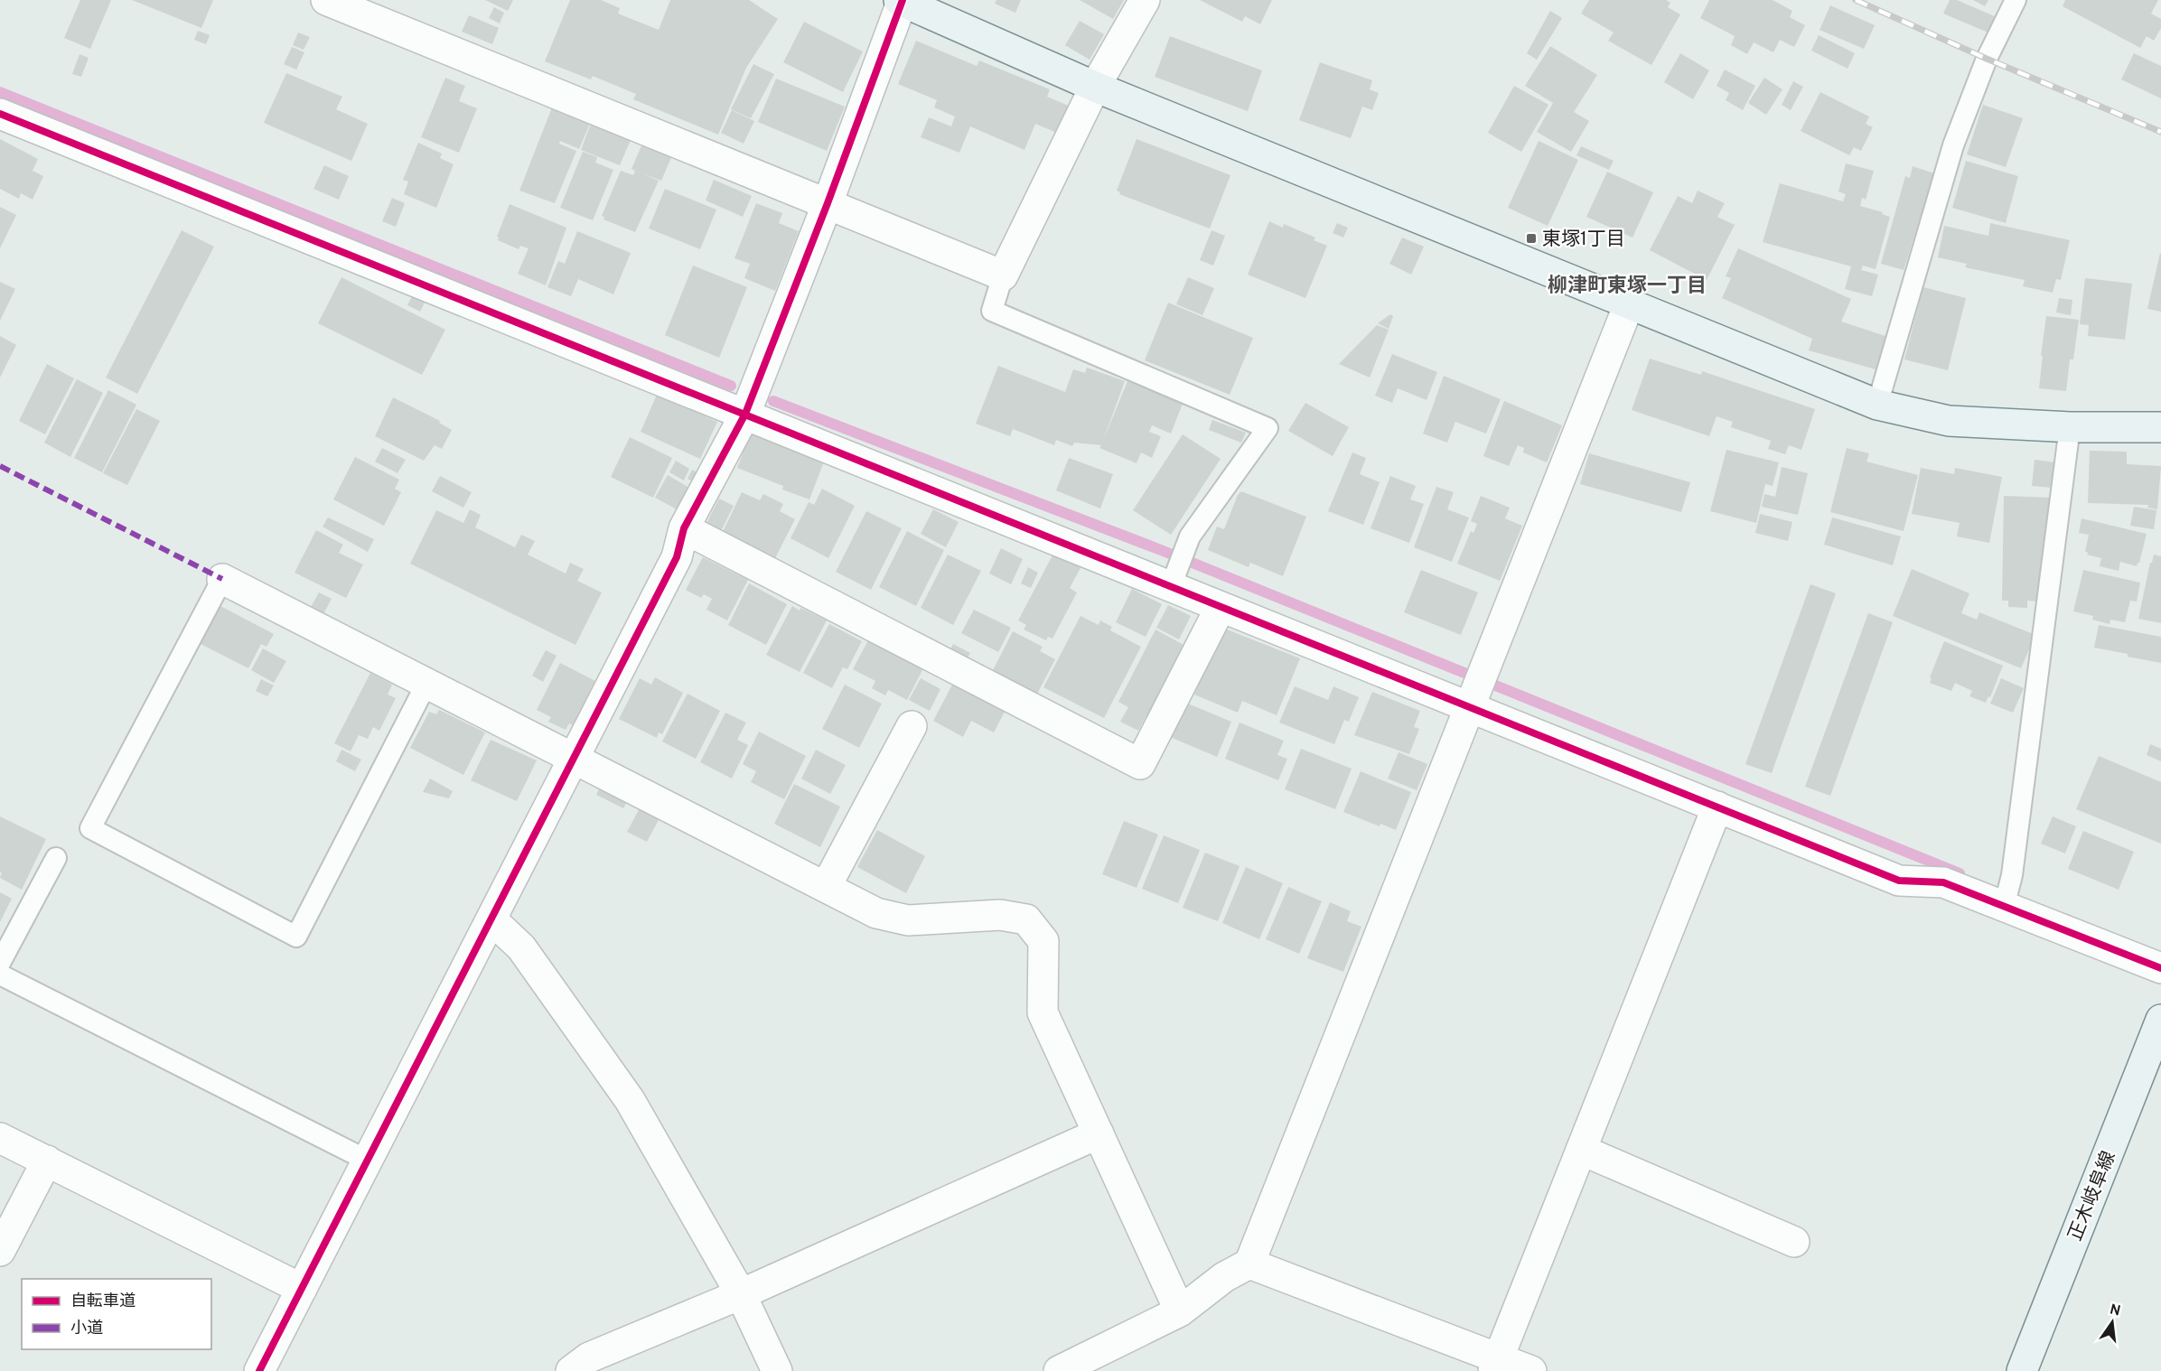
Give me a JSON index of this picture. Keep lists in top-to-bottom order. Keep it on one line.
{"streets":{"street":["正木岐阜線"]},"districts":["柳津町東塚一丁目"],"places":{"transit":["東塚1丁目"]},"legend":["自転車道","小道"],"north":"top"}
